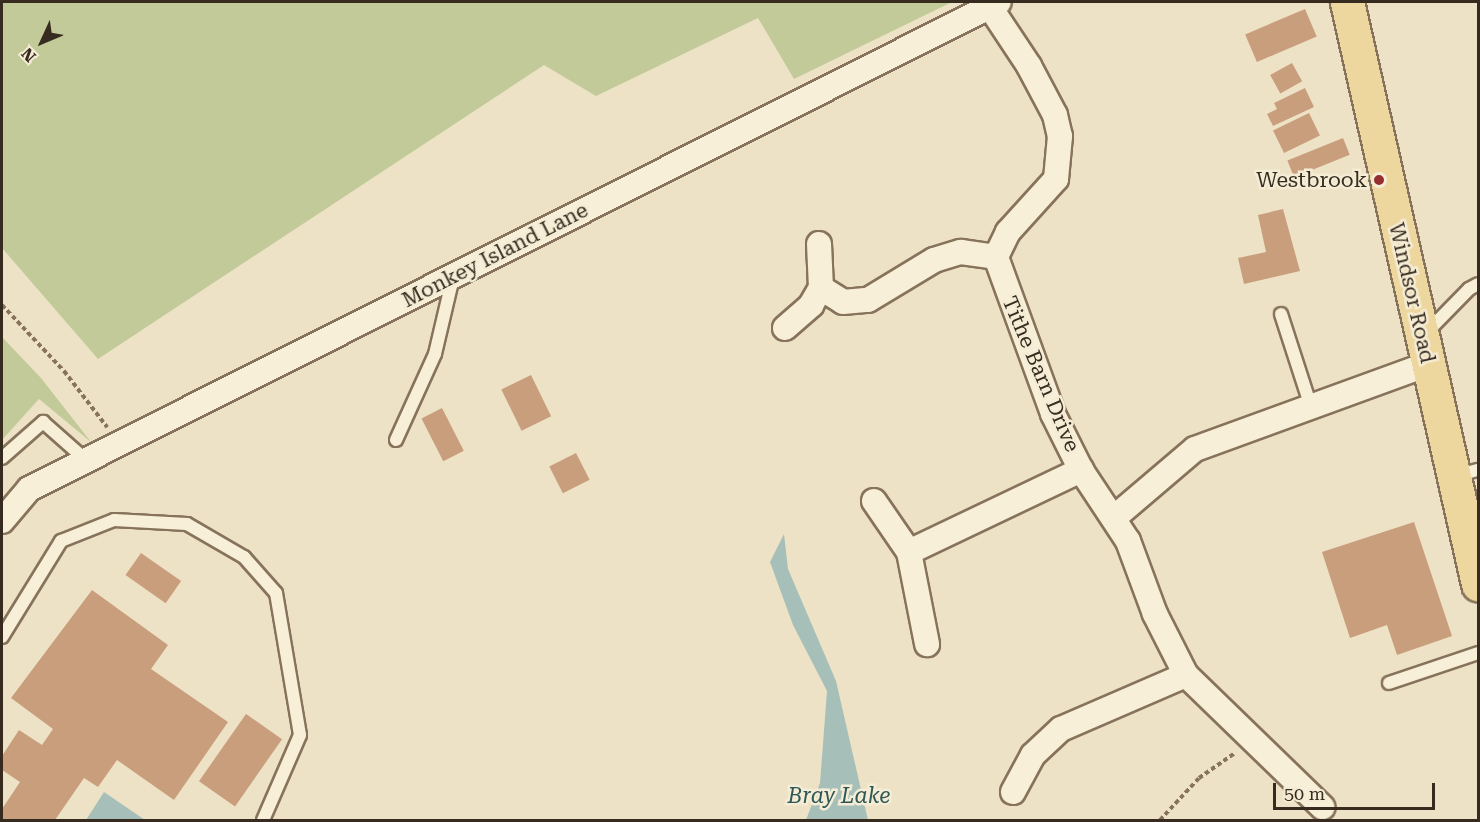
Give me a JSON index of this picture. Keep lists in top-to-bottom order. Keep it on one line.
{"streets":{"main road":["Windsor Road"],"street":["Monkey Island Lane","Tithe Barn Drive"]},"water":["Bray Lake"],"places":["Westbrook"],"scale_bar":"50 m","north":"bottom left"}
